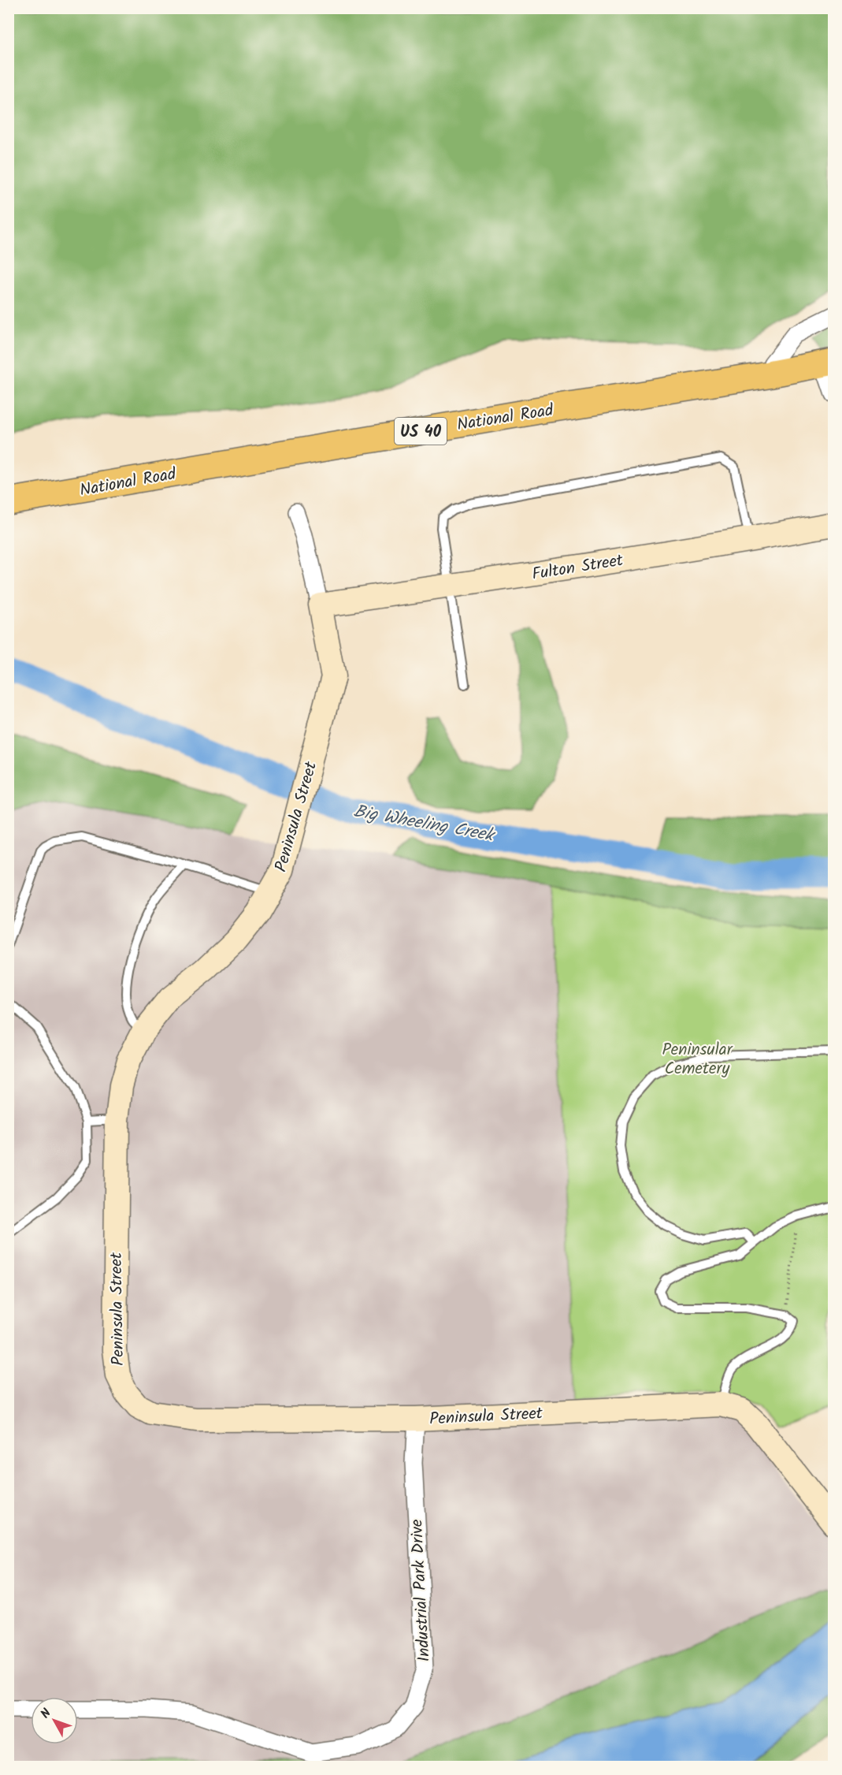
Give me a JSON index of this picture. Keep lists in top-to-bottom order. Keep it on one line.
{"streets":{"main road":["National Road","US 40"],"street":["Fulton Street","Peninsula Street","Industrial Park Drive"]},"crossings":[["Fulton Street","Peninsula Street"],["Peninsula Street","Industrial Park Drive"]],"water":["Big Wheeling Creek"],"parks":["Peninsular Cemetery"],"north":"top left"}
